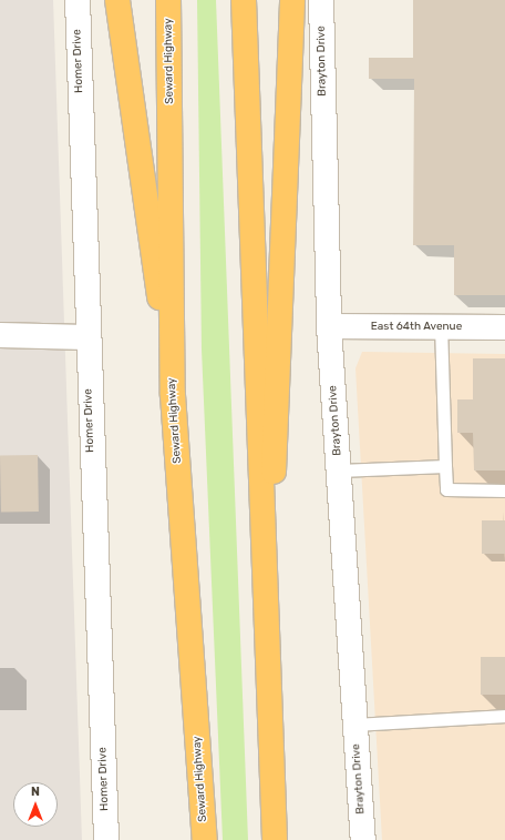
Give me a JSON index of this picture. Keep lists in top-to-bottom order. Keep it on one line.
{"streets":{"highway":["Seward Highway"],"street":["Homer Drive","Brayton Drive","East 64th Avenue"]},"crossings":[["Brayton Drive","East 64th Avenue"]],"north":"top"}
